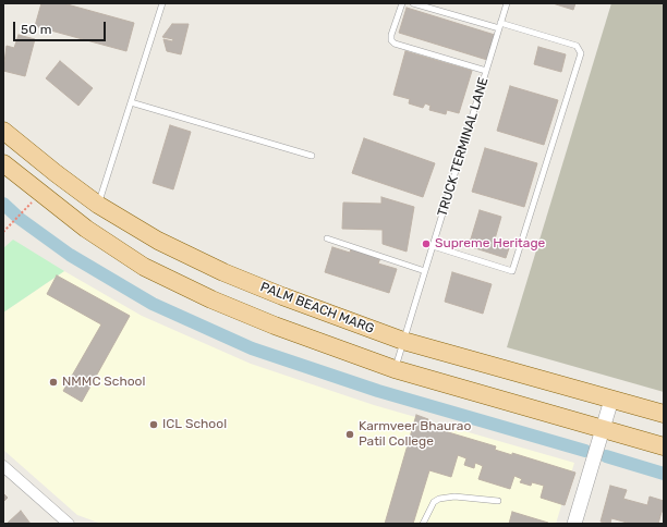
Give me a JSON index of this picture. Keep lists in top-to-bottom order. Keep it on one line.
{"streets":{"main road":["PALM BEACH MARG"],"lane":["TRUCK TERMINAL LANE"]},"crossings":[["TRUCK TERMINAL LANE","PALM BEACH MARG"]],"places":["Supreme Heritage","NMMC School","ICL School","Karmveer Bhaurao Patil College"],"scale_bar":"50 m"}
